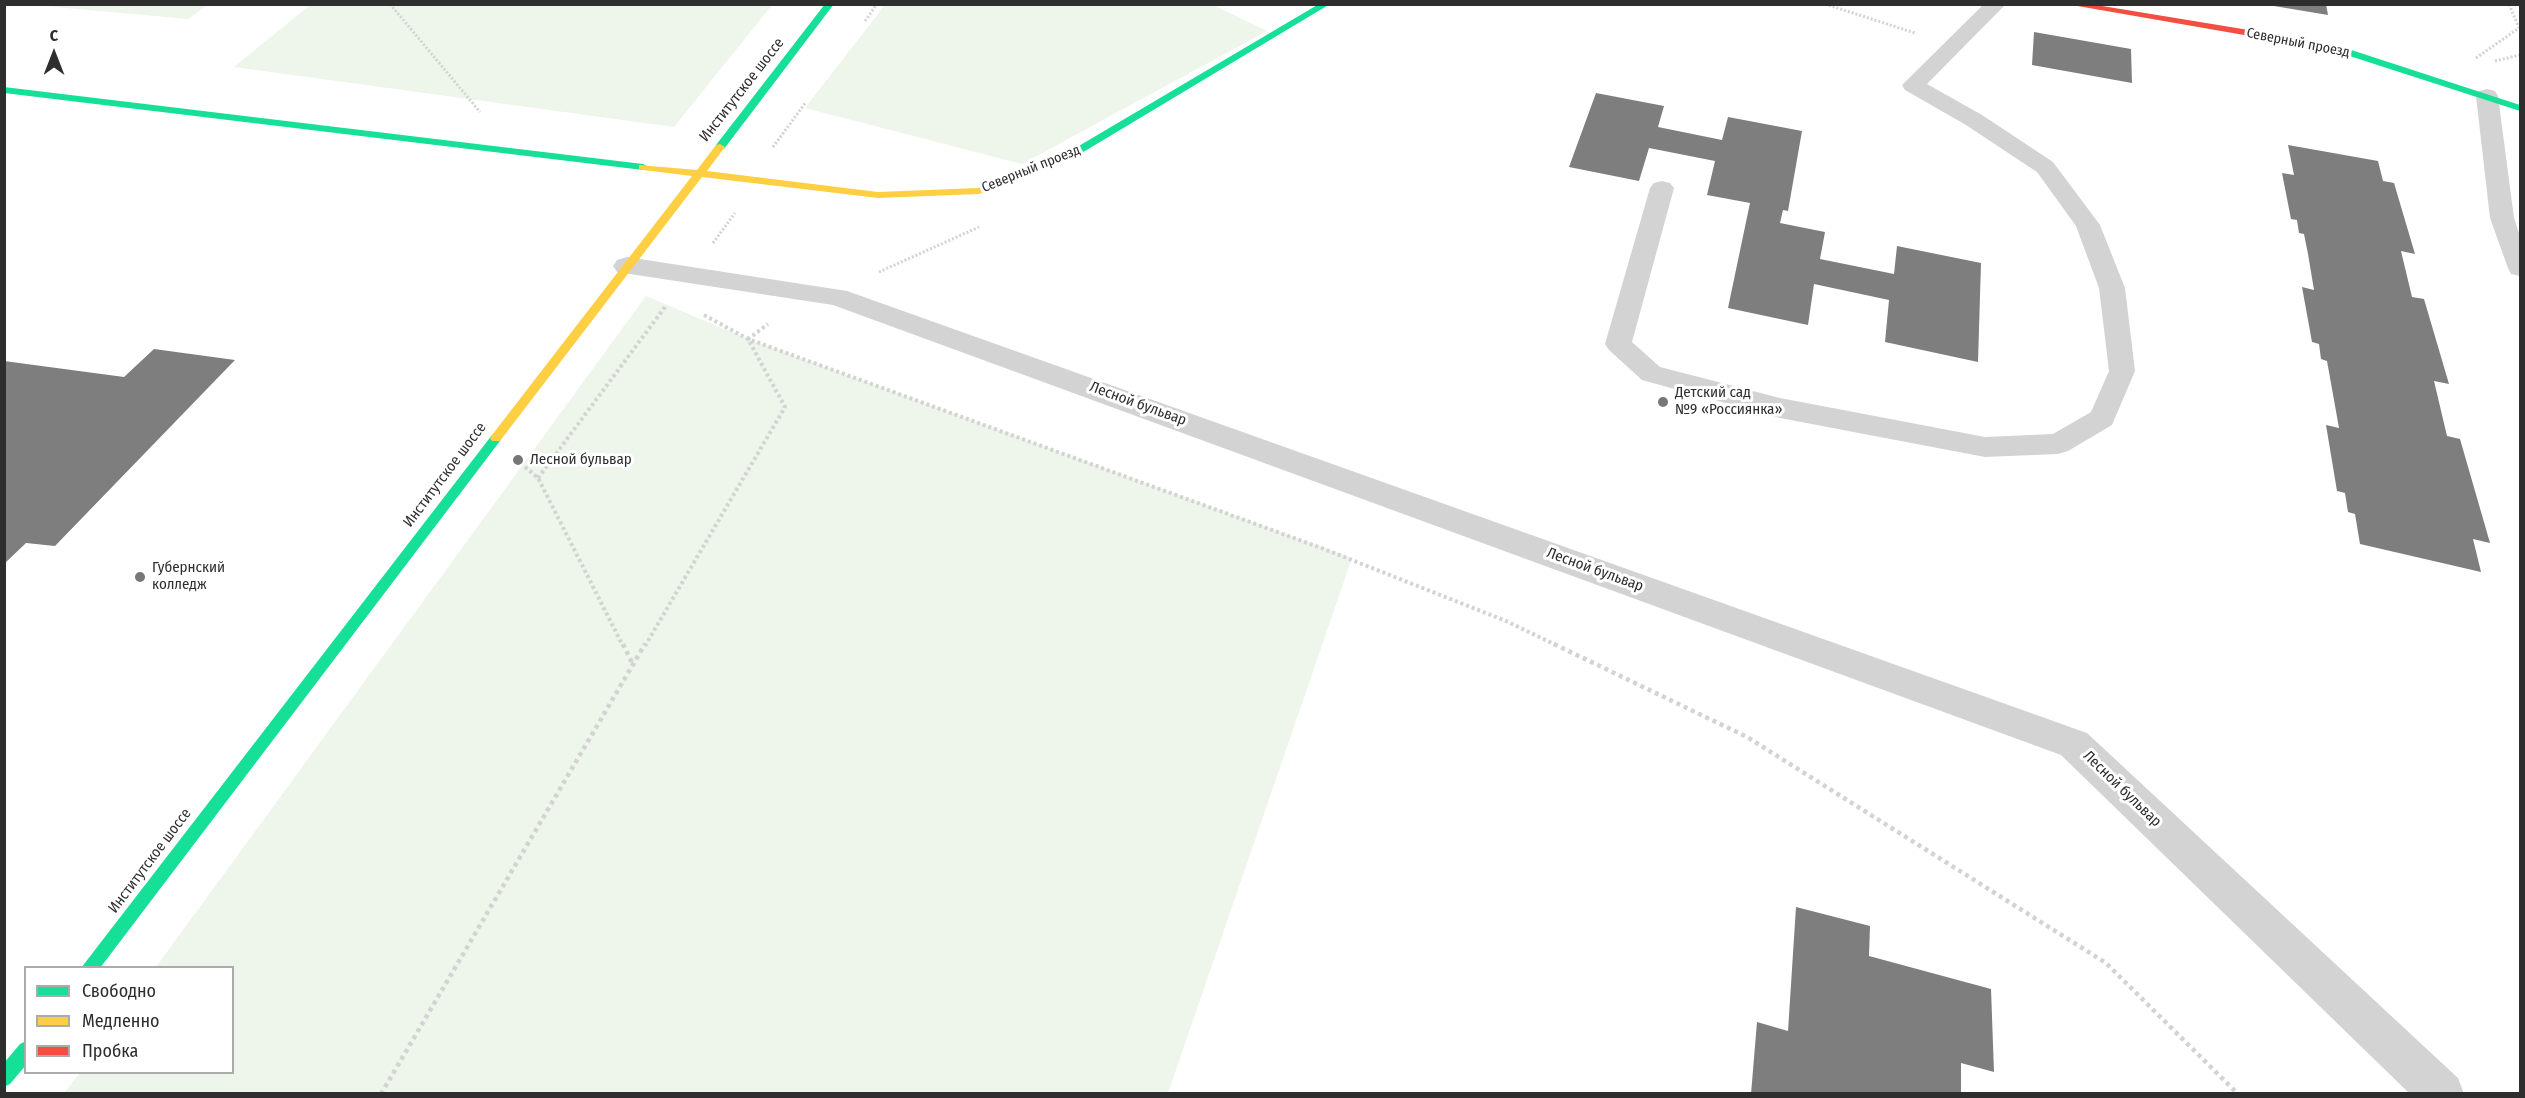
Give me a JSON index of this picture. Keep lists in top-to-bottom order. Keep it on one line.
{"streets":{"street":["Северный проезд","Институтское шоссе","Лесной бульвар"]},"crossings":[["Северный проезд","Институтское шоссе"],["Институтское шоссе","Лесной бульвар"]],"places":["Детcкий сад №9 «Россиянка»","Лесной бульвар","Губернский колледж"],"legend":["Свободно","Медленно","Пробка"],"north":"top"}
